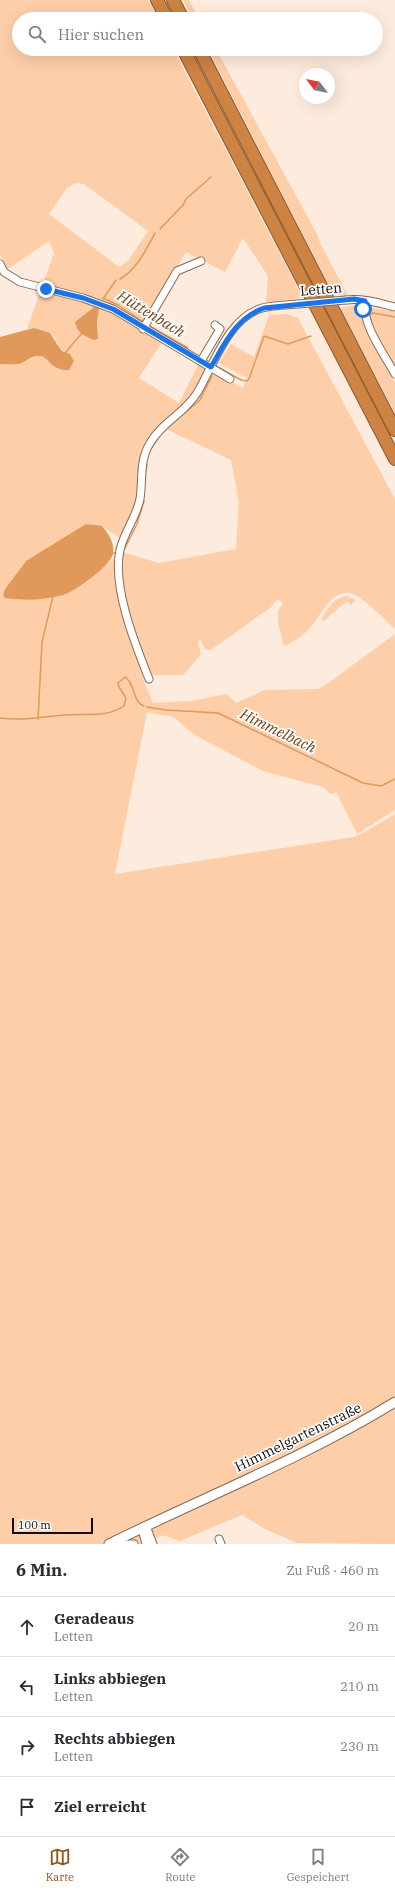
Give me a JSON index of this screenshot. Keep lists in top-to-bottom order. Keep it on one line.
{"streets":{"street":["Letten","Himmelgartenstraße"]},"water":["Hüttenbach","Himmelbach"],"scale_bar":"100 m","north":"top left","page":{"search":"Hier suchen","scale":"100 m","heading":["6 Min.","Zu Fuß · 460 m"],"list":[["Geradeaus","Letten","20 m"],["Links abbiegen","Letten","210 m"],["Rechts abbiegen","Letten","230 m"],"Ziel erreicht"],"nav":["Karte","Route","Gespeichert"]}}
